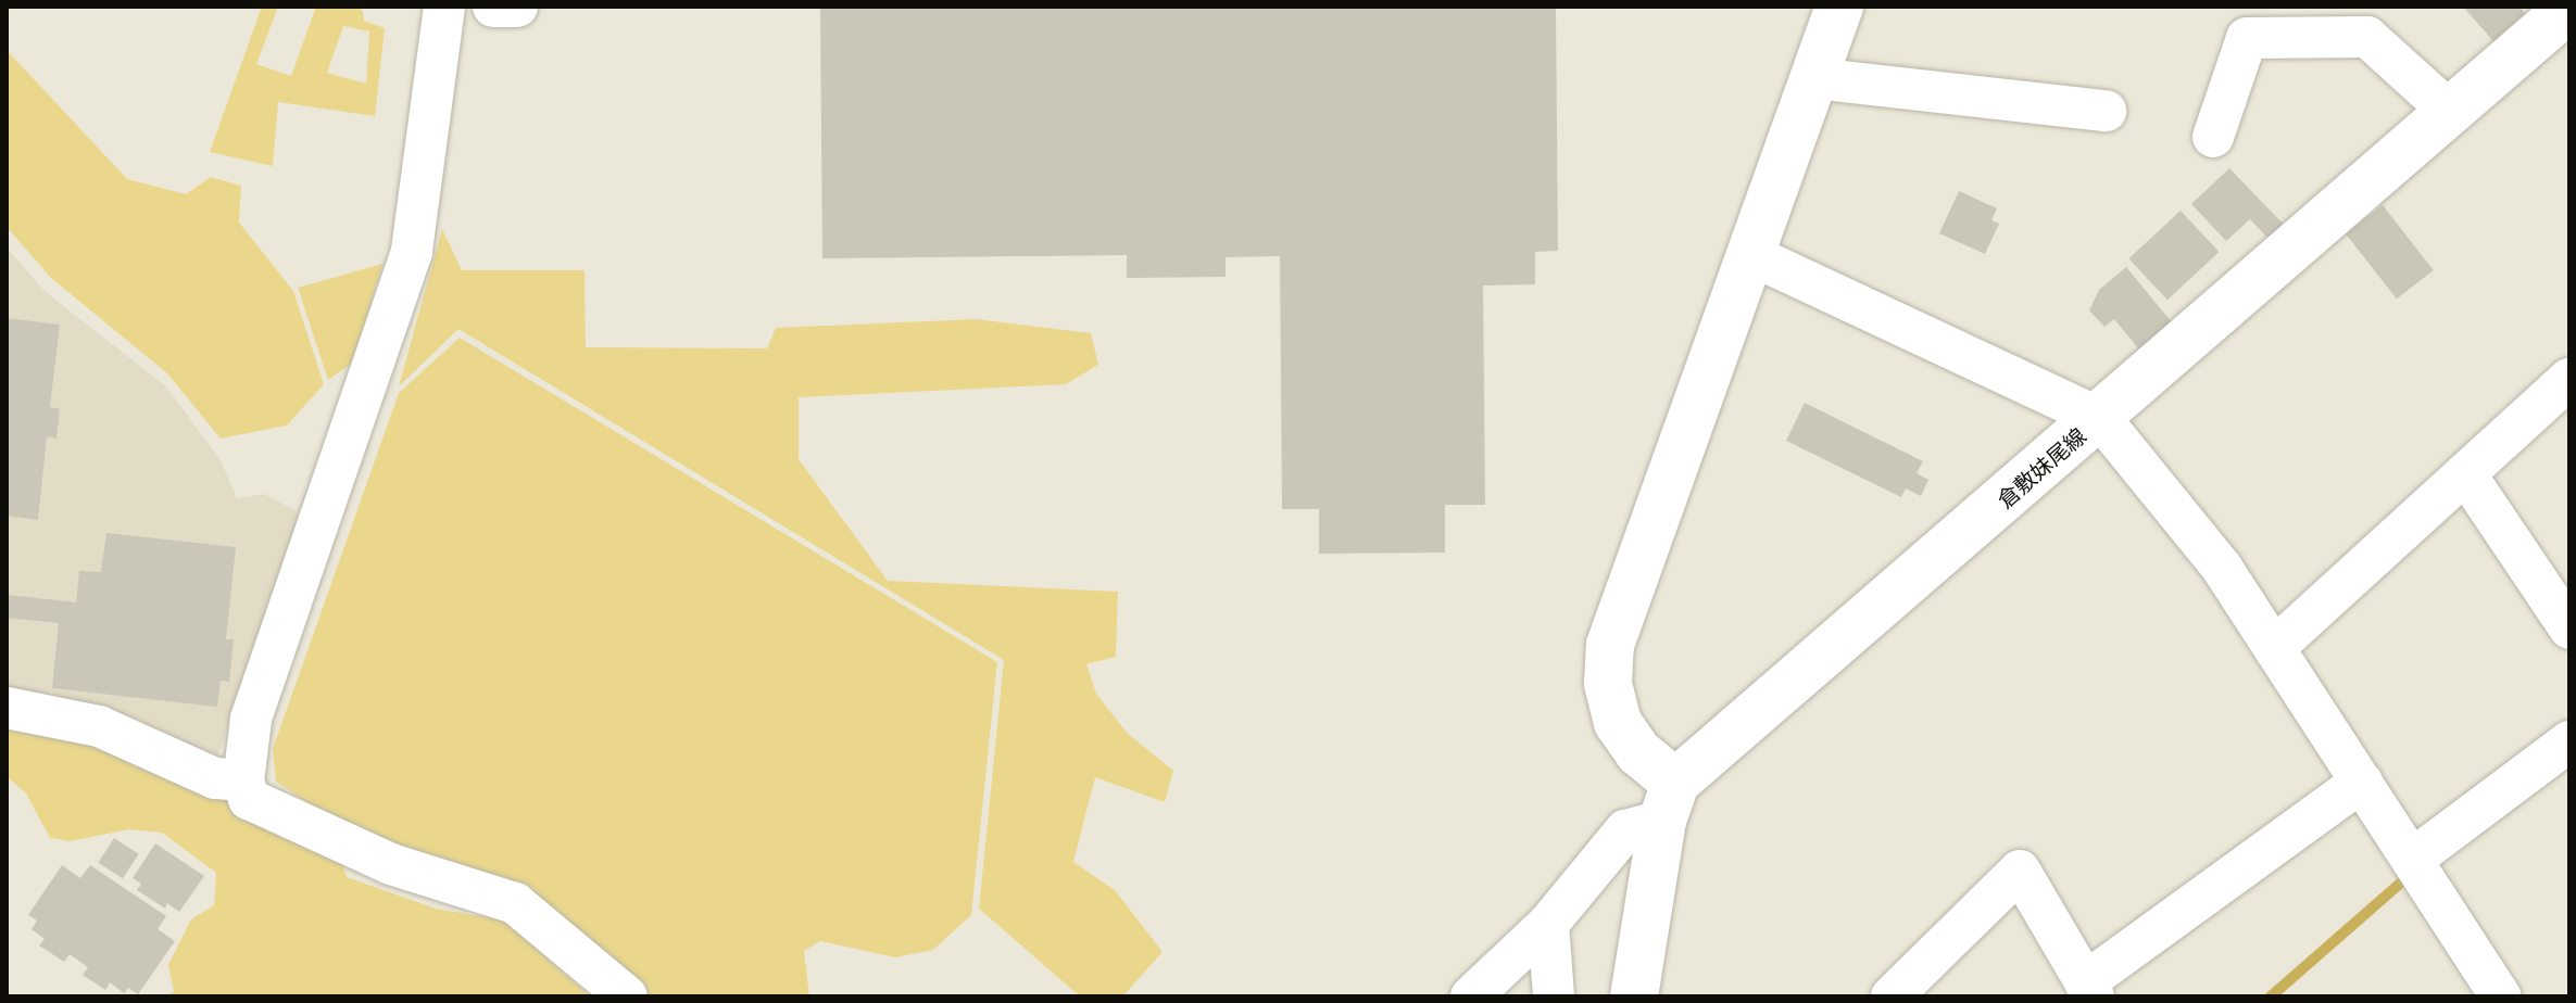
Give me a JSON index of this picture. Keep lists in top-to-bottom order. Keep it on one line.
{"streets":{"main road":["倉敷妹尾線"]}}
